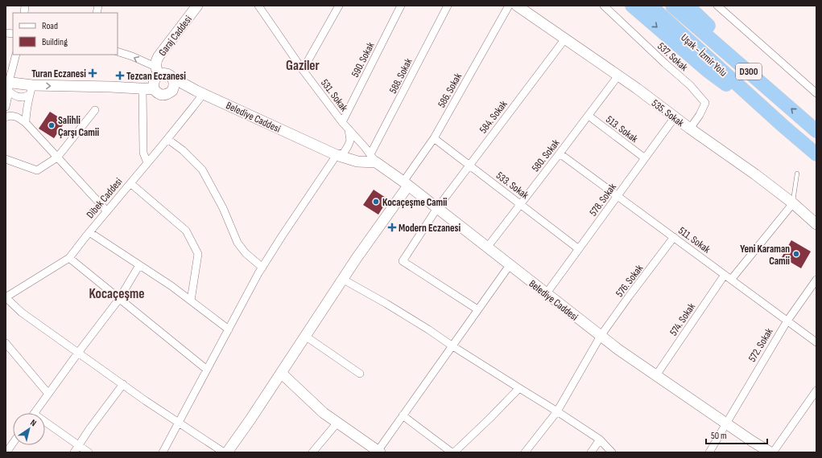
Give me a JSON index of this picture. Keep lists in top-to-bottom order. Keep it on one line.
{"streets":{"highway":["Uşak - İzmir Yolu","D300"],"street":["Garaj Caddesi","537. Sokak","590. Sokak","588. Sokak","586. Sokak","531. Sokak","535. Sokak","Belediye Caddesi","584. Sokak","513. Sokak","580. Sokak","533. Sokak","Dibek Caddesi","578. Sokak","511. Sokak","576. Sokak","574. Sokak","572. Sokak"]},"crossings":[["Garaj Caddesi","Belediye Caddesi"],["537. Sokak","535. Sokak"],["590. Sokak","531. Sokak"],["588. Sokak","531. Sokak"],["588. Sokak","Belediye Caddesi"],["586. Sokak","Belediye Caddesi"],["586. Sokak","533. Sokak"],["531. Sokak","Belediye Caddesi"],["535. Sokak","584. Sokak"],["535. Sokak","580. Sokak"],["535. Sokak","578. Sokak"],["Belediye Caddesi","584. Sokak"],["Belediye Caddesi","580. Sokak"],["Belediye Caddesi","Dibek Caddesi"],["Belediye Caddesi","578. Sokak"],["Belediye Caddesi","576. Sokak"],["Belediye Caddesi","574. Sokak"],["Belediye Caddesi","572. Sokak"],["584. Sokak","533. Sokak"],["513. Sokak","580. Sokak"],["513. Sokak","578. Sokak"],["580. Sokak","533. Sokak"],["580. Sokak","511. Sokak"],["533. Sokak","578. Sokak"],["578. Sokak","511. Sokak"],["511. Sokak","576. Sokak"],["511. Sokak","574. Sokak"],["511. Sokak","572. Sokak"]],"districts":["Gaziler","Kocaçeşme"],"places":{"health":["Turan Eczanesi","Tezcan Eczanesi","Modern Eczanesi"],"other":["Salihli Çarşı Camii","Kocaçeşme Camii","Yeni Karaman Camii"]},"legend":["Road","Building"],"scale_bar":"50 m","north":"top right"}
